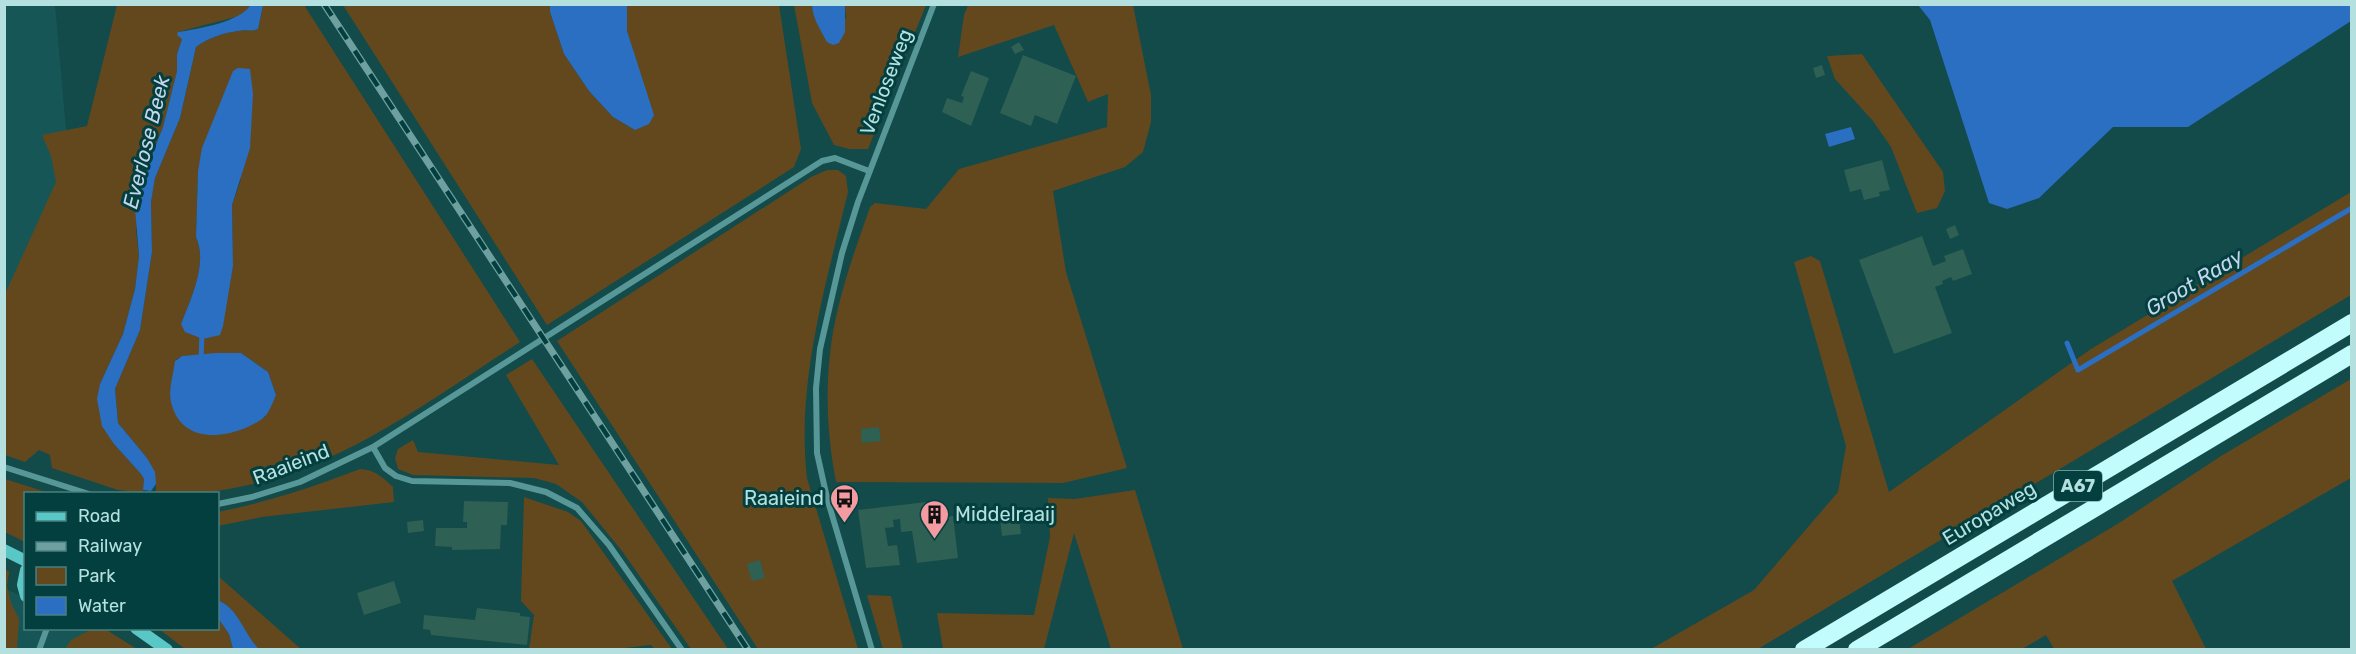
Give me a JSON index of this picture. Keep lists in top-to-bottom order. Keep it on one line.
{"streets":{"highway":["A67","Europaweg"],"street":["Venloseweg","Raaieind"]},"crossings":[["Venloseweg","Raaieind"]],"water":["Everlose Beek","Groot Raay"],"places":{"bus stop":["Raaieind"],"building":["Middelraaij"]},"legend":["Road","Railway","Park","Water"]}
